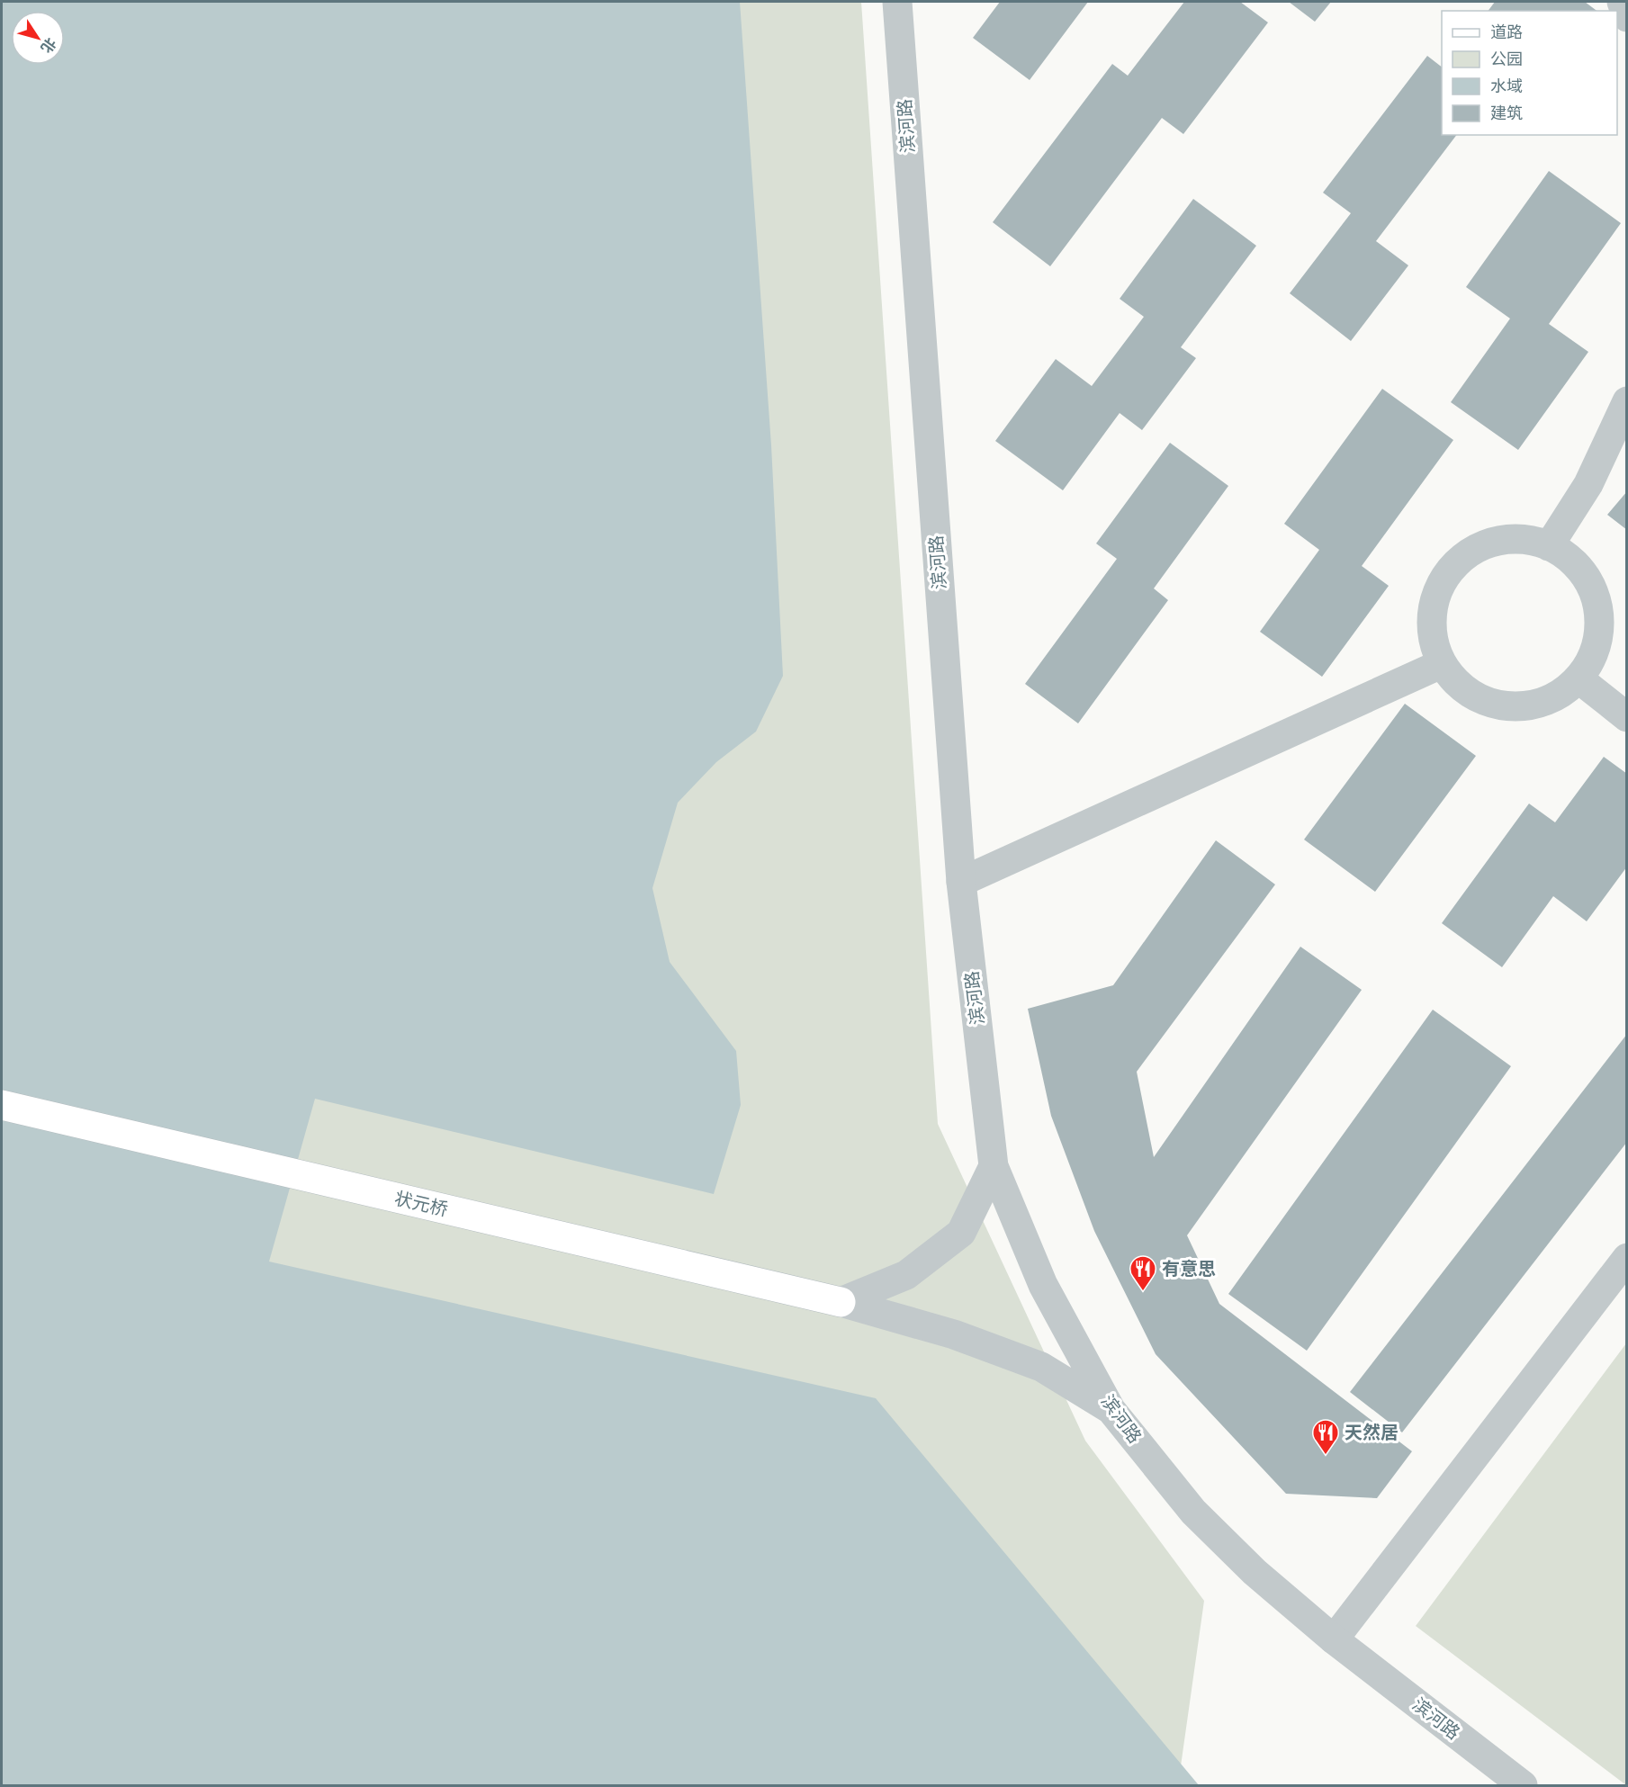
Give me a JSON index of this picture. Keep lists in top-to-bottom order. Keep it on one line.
{"streets":{"main road":["状元桥"],"street":["滨河路"]},"places":{"restaurant":["有意思","天然居"]},"legend":["道路","公园","水域","建筑"],"north":"bottom right"}
